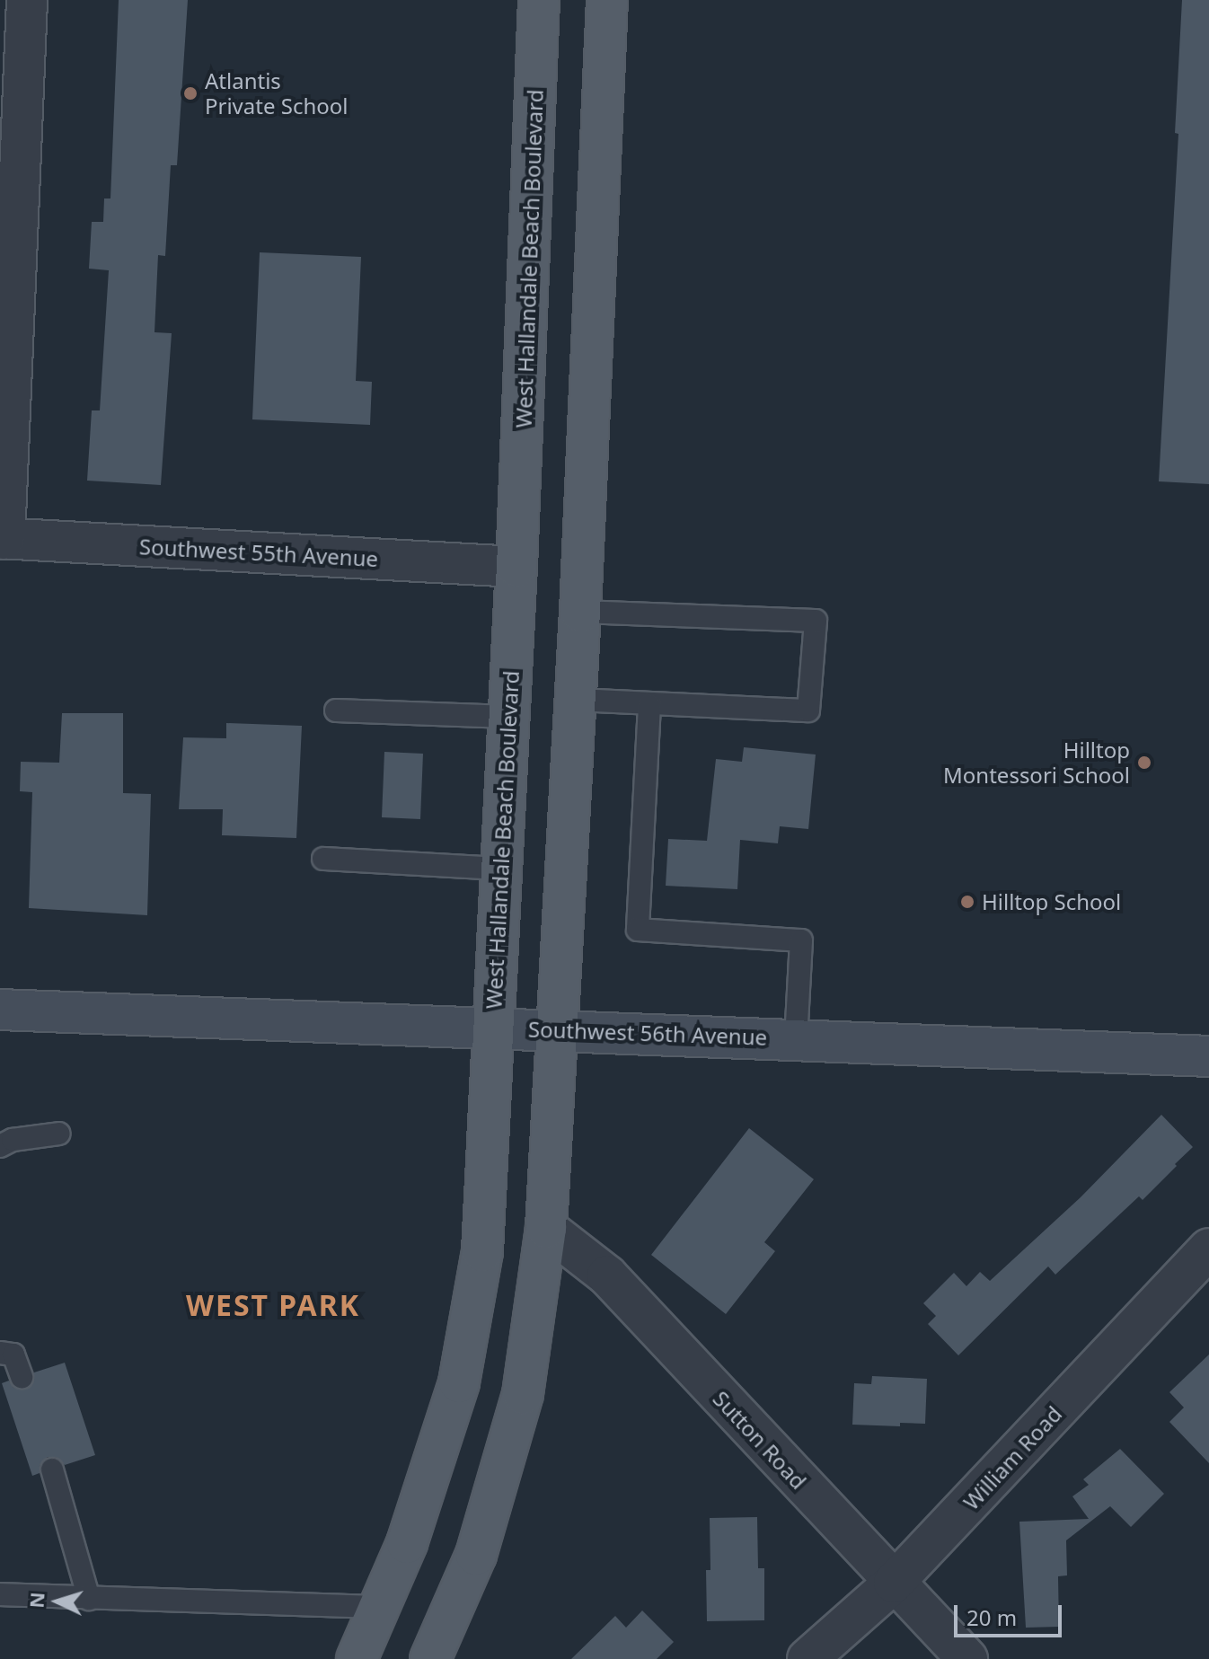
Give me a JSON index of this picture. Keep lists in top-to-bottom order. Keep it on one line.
{"streets":{"main road":["West Hallandale Beach Boulevard"],"street":["Southwest 55th Avenue","Southwest 56th Avenue","Sutton Road","William Road"]},"crossings":[["West Hallandale Beach Boulevard","Southwest 55th Avenue"],["West Hallandale Beach Boulevard","Southwest 56th Avenue"],["Sutton Road","William Road"]],"districts":["WEST PARK"],"places":["Atlantis Private School","Hilltop Montessori School","Hilltop School"],"scale_bar":"20 m","north":"left"}
